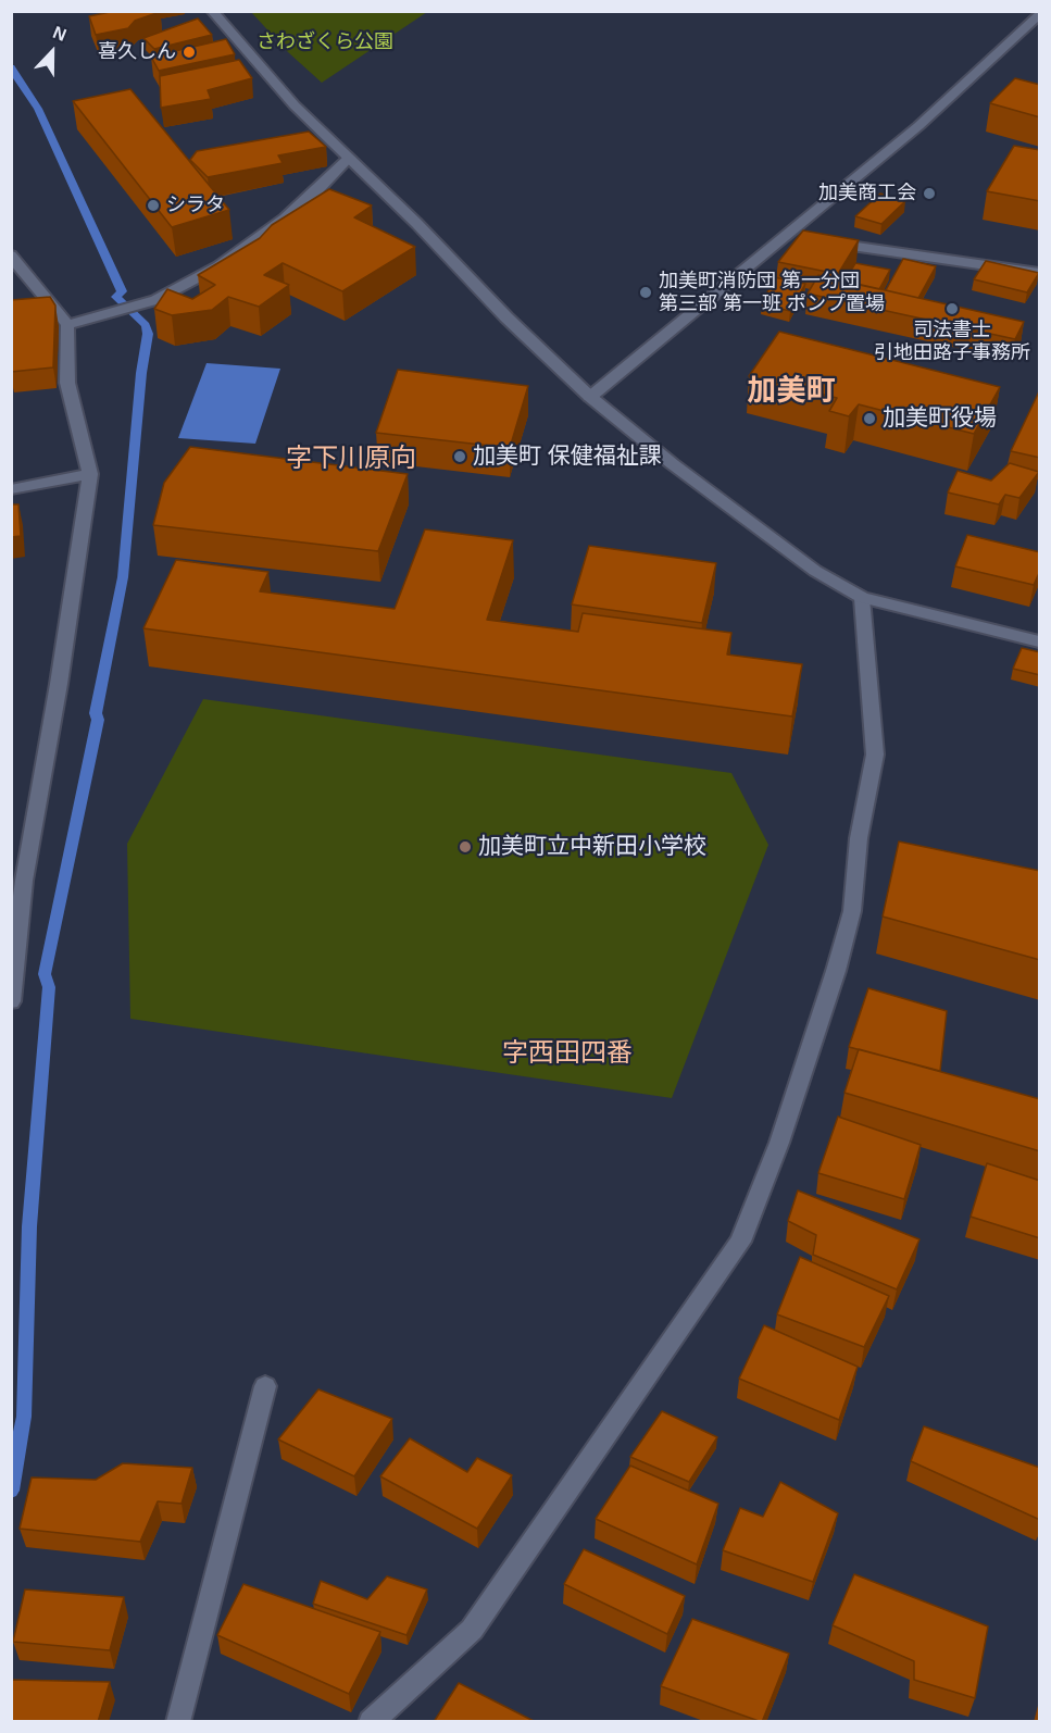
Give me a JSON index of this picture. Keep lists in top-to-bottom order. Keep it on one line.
{"districts":["加美町","字下川原向","字西田四番"],"parks":["さわざくら公園"],"places":["喜久しん","加美商工会","シラタ","加美町消防団 第一分団 第三部 第一班 ポンプ置場","司法書士 引地田路子事務所","加美町役場","加美町 保健福祉課","加美町立中新田小学校"],"north":"top"}
